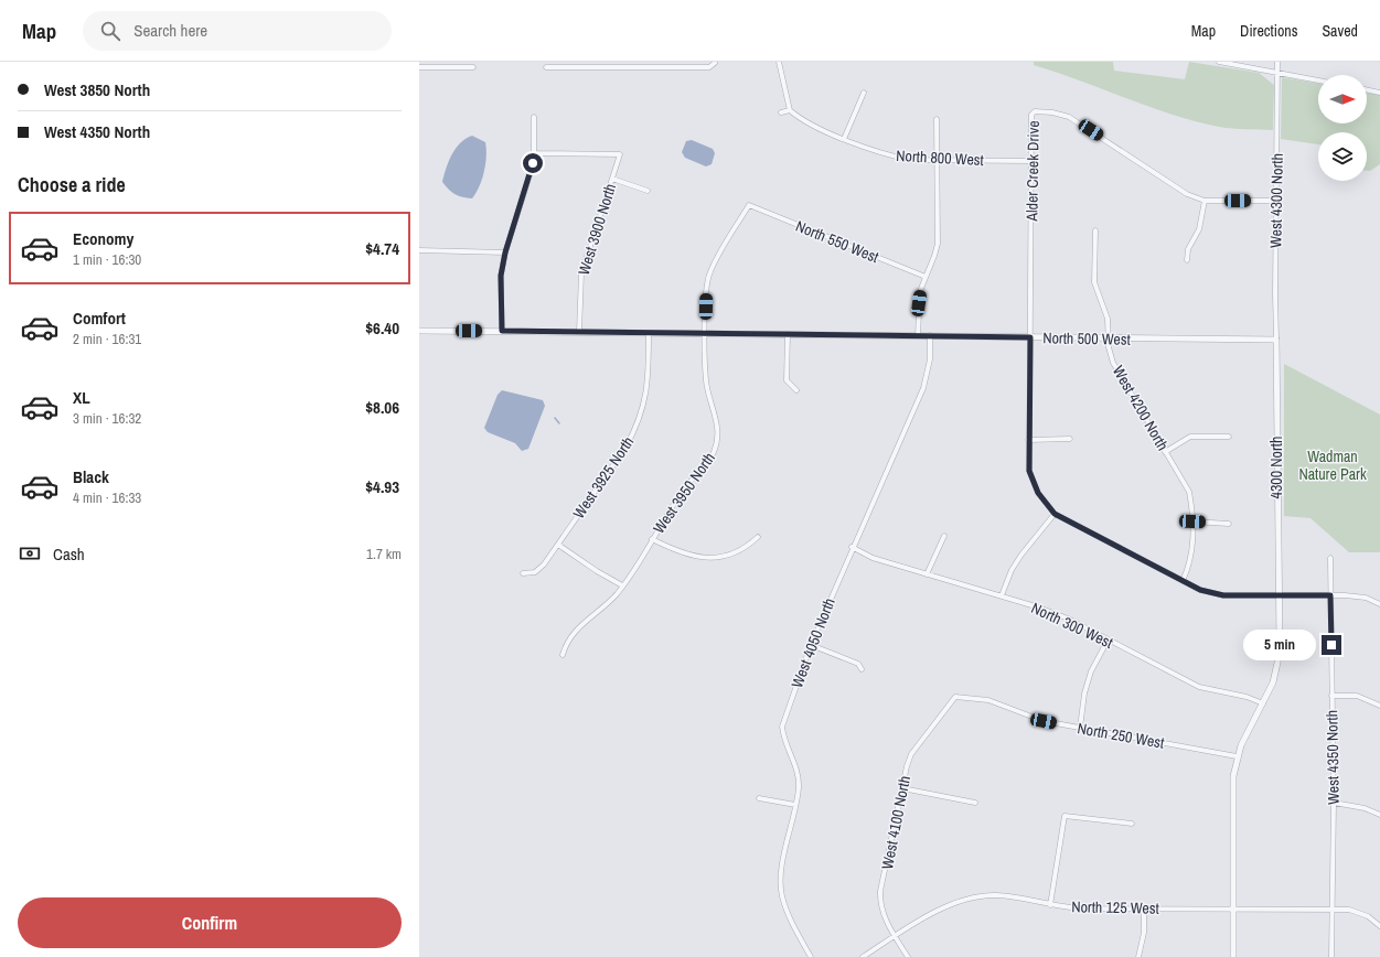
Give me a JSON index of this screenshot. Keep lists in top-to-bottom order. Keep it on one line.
{"streets":{"street":["North 800 West","Alder Creek Drive","West 4300 North","West 3900 North","North 550 West","North 500 West","West 4200 North","4300 North","West 3925 North","West 3950 North","North 300 West","West 4050 North","North 250 West","West 4350 North","West 4100 North","North 125 West"]},"crossings":[["North 800 West","Alder Creek Drive"],["Alder Creek Drive","West 4300 North"],["Alder Creek Drive","North 500 West"],["West 4300 North","North 500 West"],["West 4300 North","4300 North"],["West 3900 North","North 500 West"],["North 550 West","West 3950 North"],["North 500 West","West 4200 North"],["North 500 West","4300 North"],["North 500 West","West 3925 North"],["North 500 West","West 3950 North"],["North 500 West","West 4050 North"],["4300 North","North 300 West"],["4300 North","North 250 West"],["4300 North","North 125 West"],["North 300 West","West 4050 North"],["North 250 West","West 4100 North"],["West 4350 North","North 125 West"],["West 4100 North","North 125 West"]],"parks":["Wadman Nature Park"],"north":"right","page":{"header":"Map","search":"Search here","nav":["Map","Directions","Saved"],"banner":["West 3850 North","West 4350 North"],"heading":"Choose a ride","list":[{"name":"Economy","note":"1 min · 16:30","value":"$4.74"},{"name":"Comfort","note":"2 min · 16:31","value":"$6.40"},{"name":"XL","note":"3 min · 16:32","value":"$8.06"},{"name":"Black","note":"4 min · 16:33","value":"$4.93"}],"pay":["Cash","1.7 km"],"bubble":"5 min","buttons":"Confirm"}}
